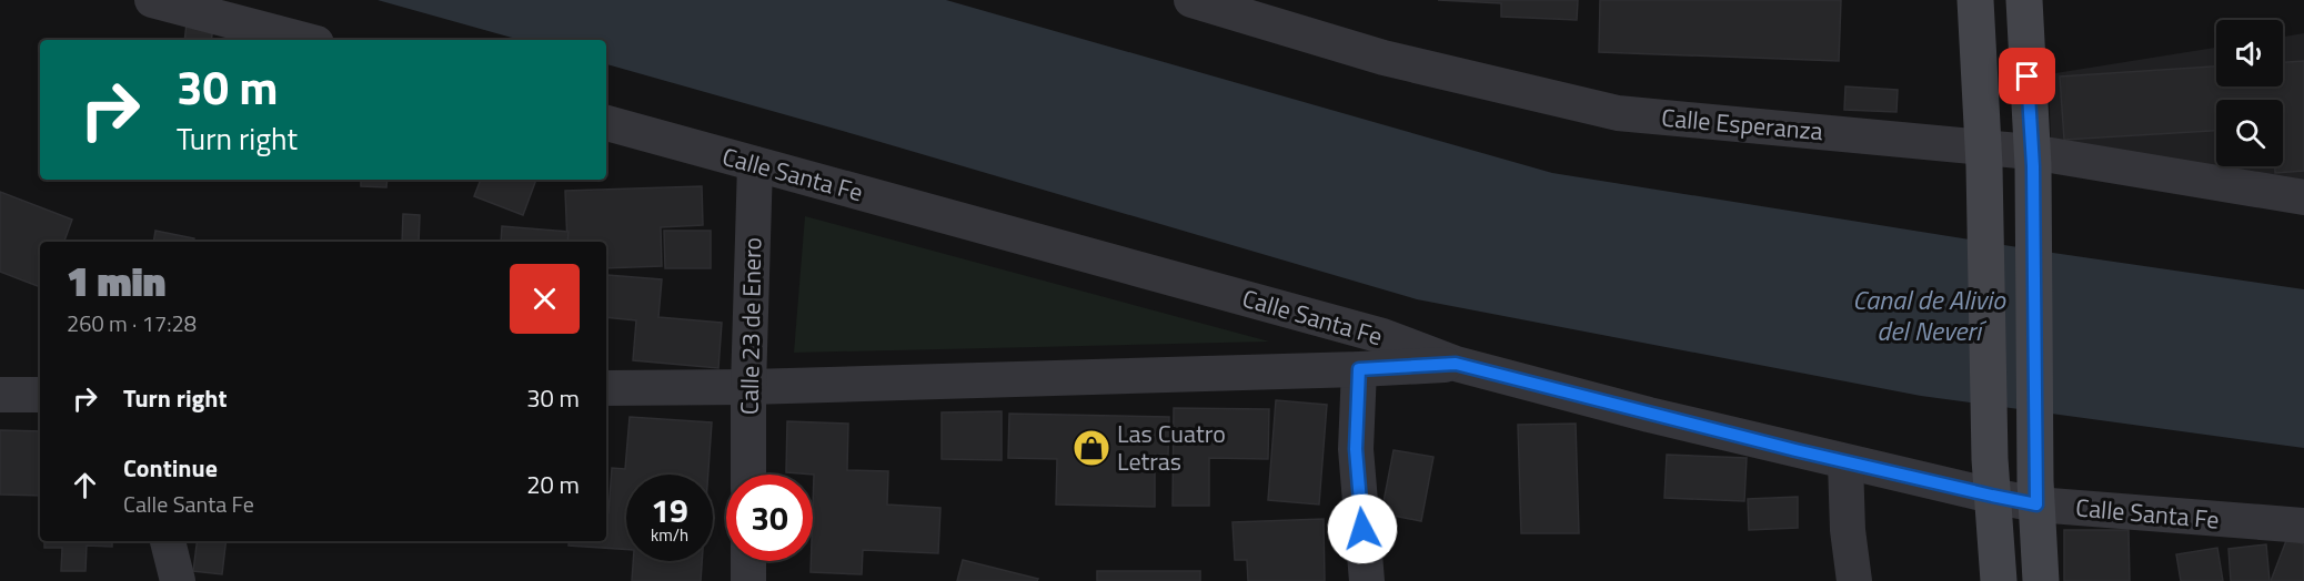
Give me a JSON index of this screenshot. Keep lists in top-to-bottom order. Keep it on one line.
{"streets":{"street":["Calle Esperanza","Calle Santa Fe","Calle 23 de Enero"]},"crossings":[["Calle Santa Fe","Calle 23 de Enero"]],"water":["Canal de Alivio del Neverí"],"places":{"shop":["Las Cuatro Letras"]},"page":{"turn":["30 m","Turn right"],"heading":["1 min","260 m · 17:28"],"list":[{"name":"Turn right","value":"30 m"},{"name":"Continue","note":"Calle Santa Fe","value":"20 m"}],"speed":"19 km/h","limit":"30"}}
